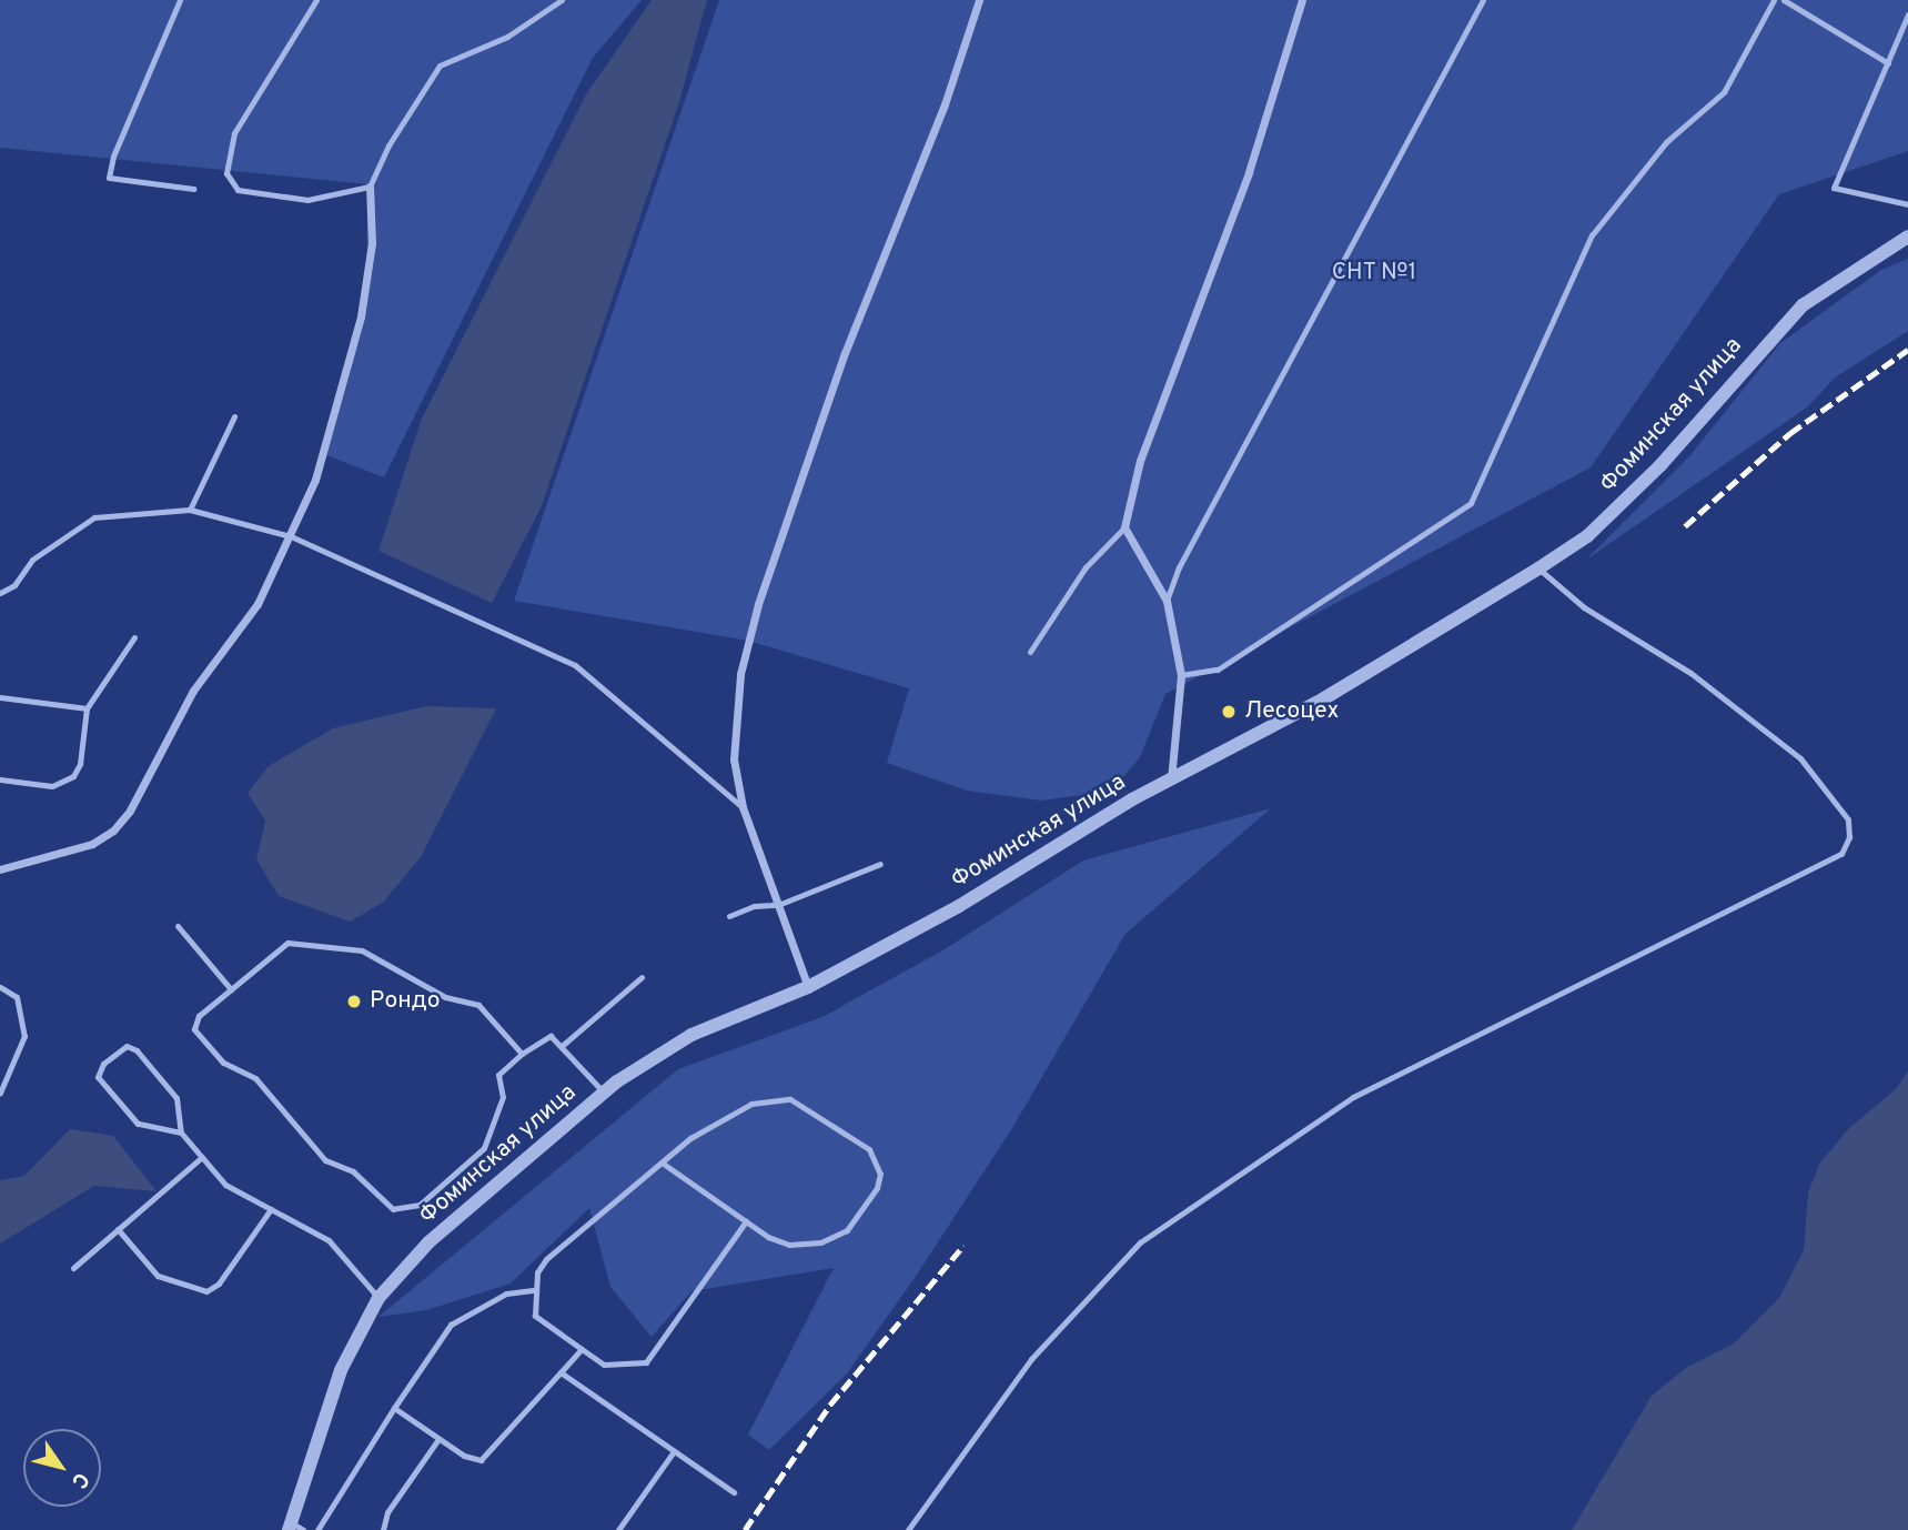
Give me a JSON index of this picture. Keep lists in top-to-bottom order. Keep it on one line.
{"streets":{"street":["Фоминская улица"]},"parks":["СНТ №1"],"places":["Лесоцех","Рондо"],"north":"bottom right"}
